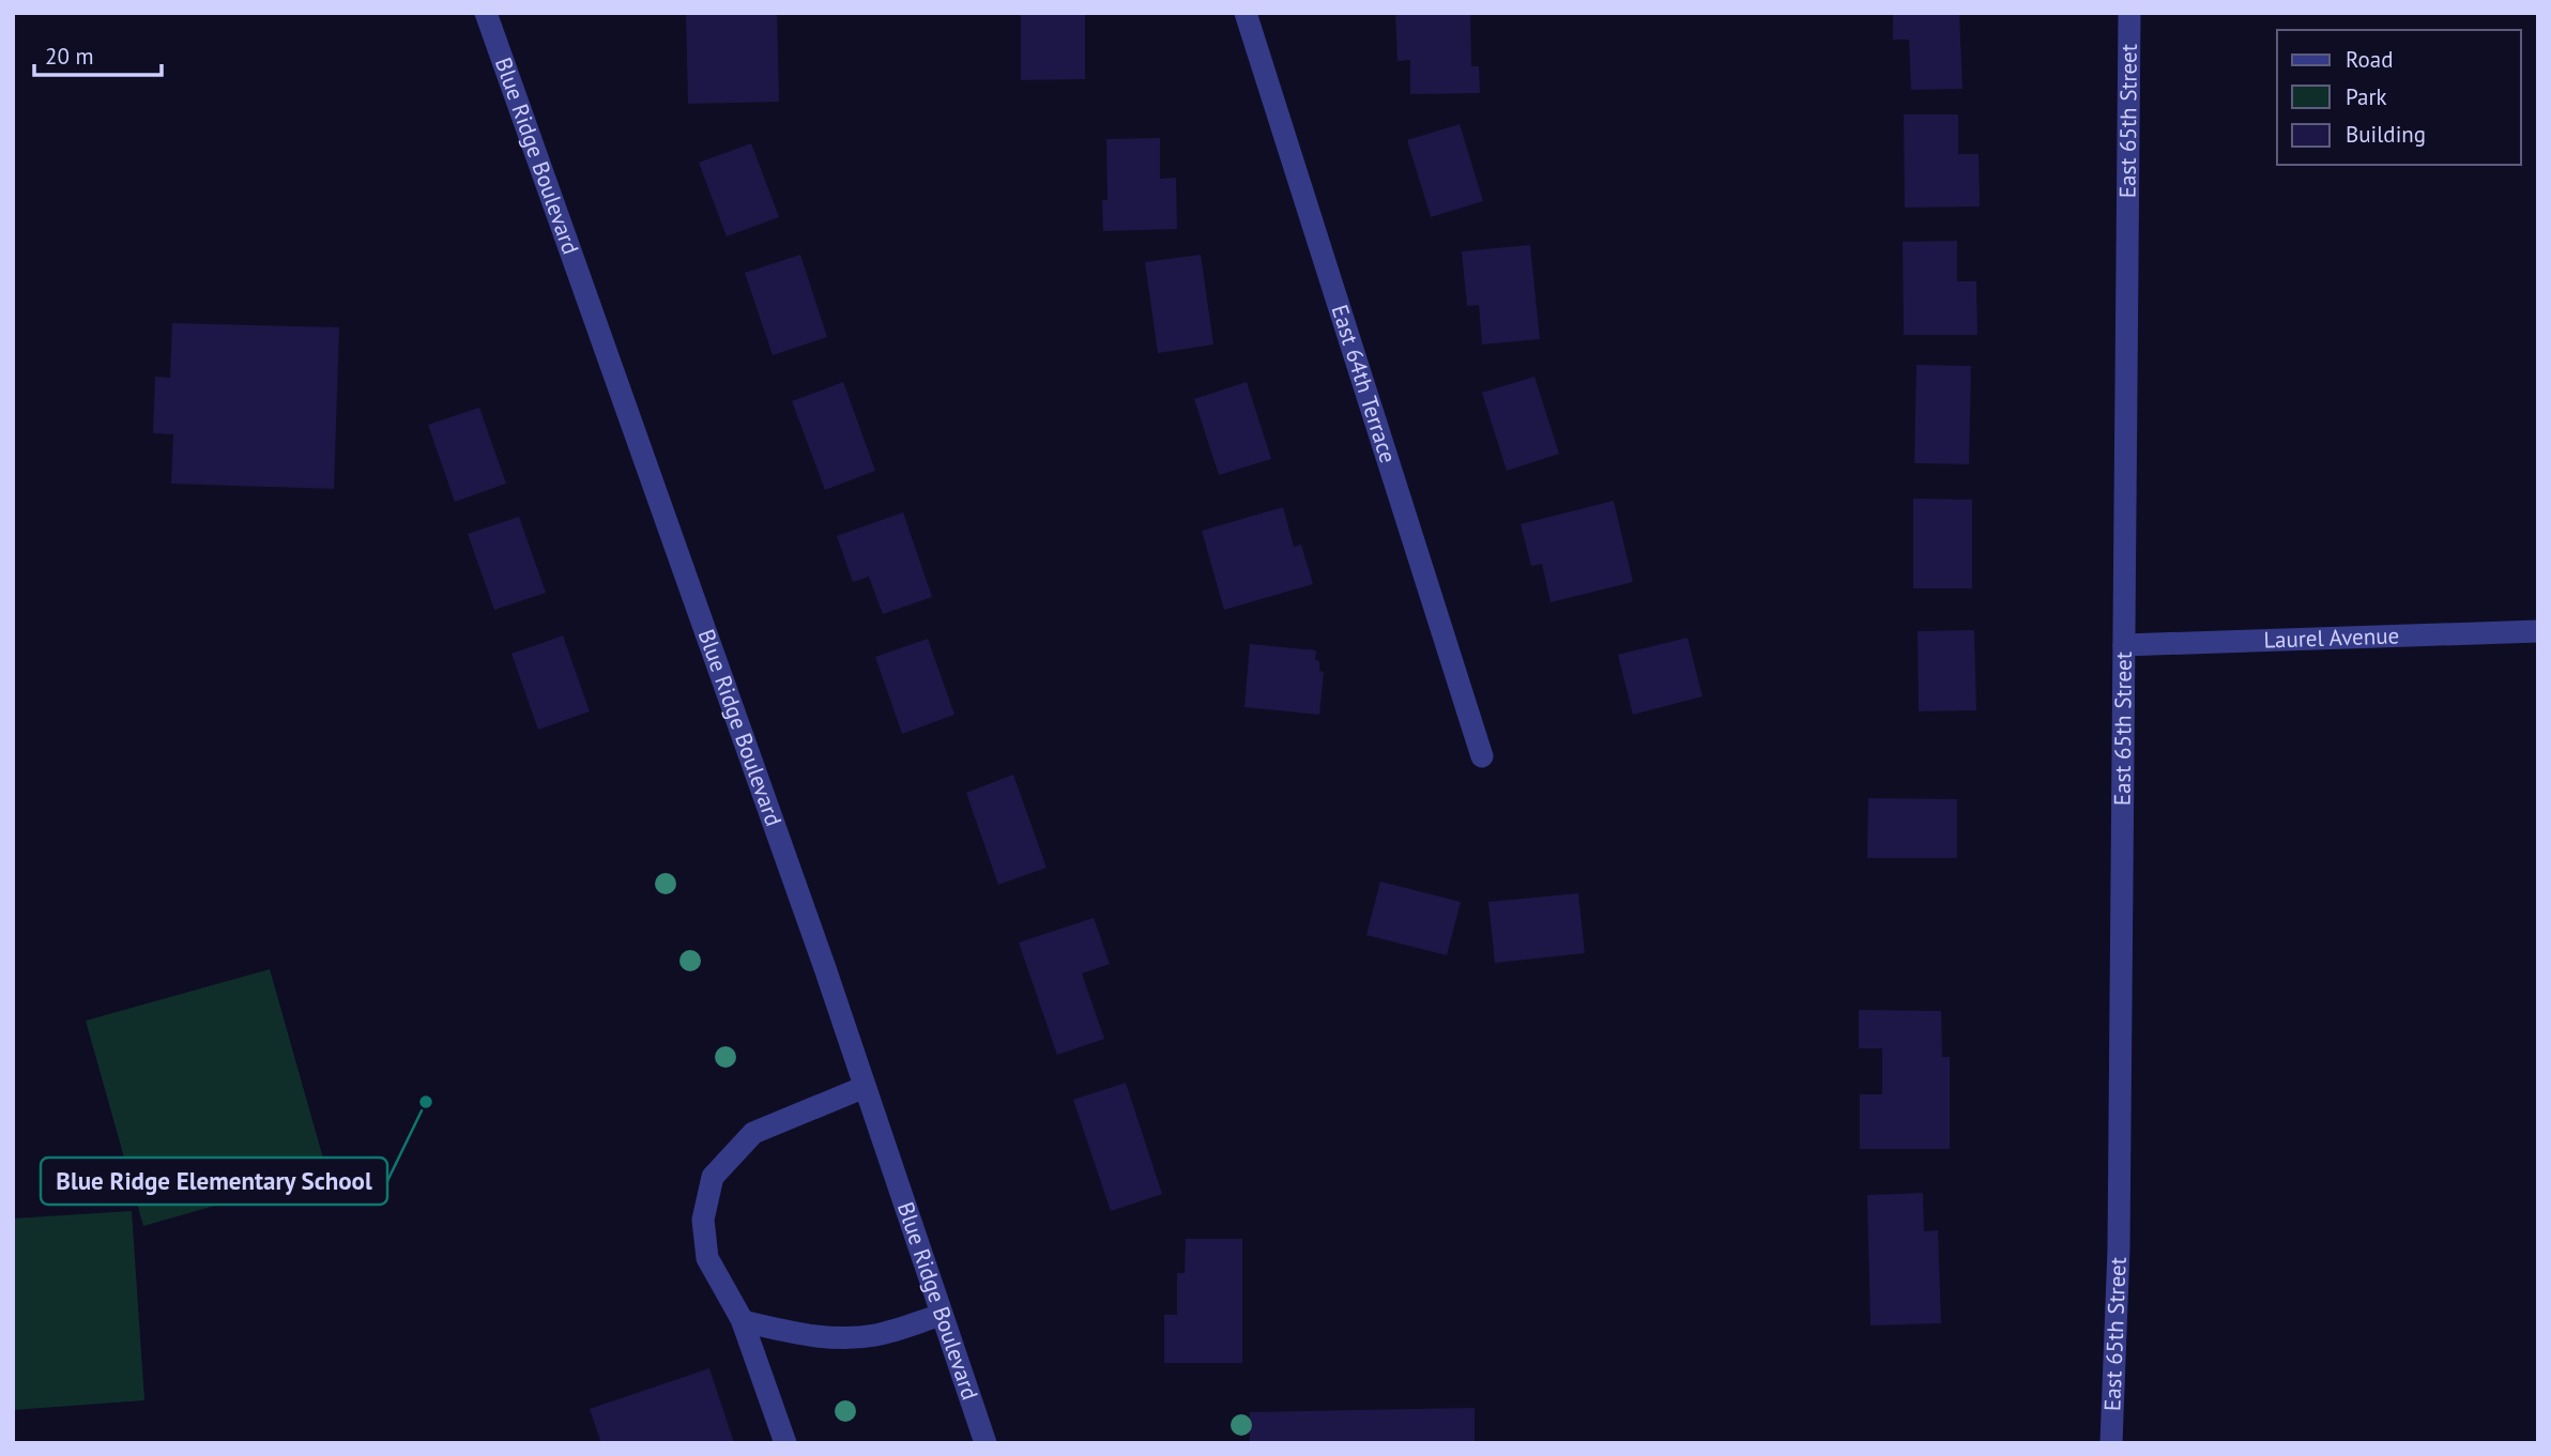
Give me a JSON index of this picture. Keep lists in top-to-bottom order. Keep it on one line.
{"streets":{"street":["East 65th Street","Blue Ridge Boulevard","East 64th Terrace","Laurel Avenue"]},"crossings":[["East 65th Street","Laurel Avenue"]],"places":["Blue Ridge Elementary School"],"legend":["Road","Park","Building"],"scale_bar":"20 m"}
